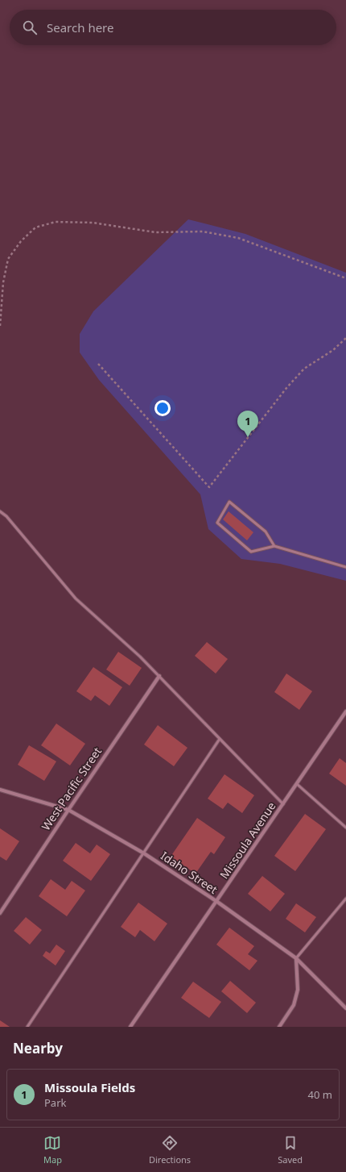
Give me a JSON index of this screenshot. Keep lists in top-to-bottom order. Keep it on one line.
{"streets":{"street":["West Pacific Street","Missoula Avenue","Idaho Street"]},"crossings":[["West Pacific Street","Idaho Street"],["Missoula Avenue","Idaho Street"]],"page":{"search":"Search here","pins":"1","heading":"Nearby","list":[{"mark":"1","name":"Missoula Fields","note":"Park","value":"40 m"}],"nav":["Map","Directions","Saved"]}}
